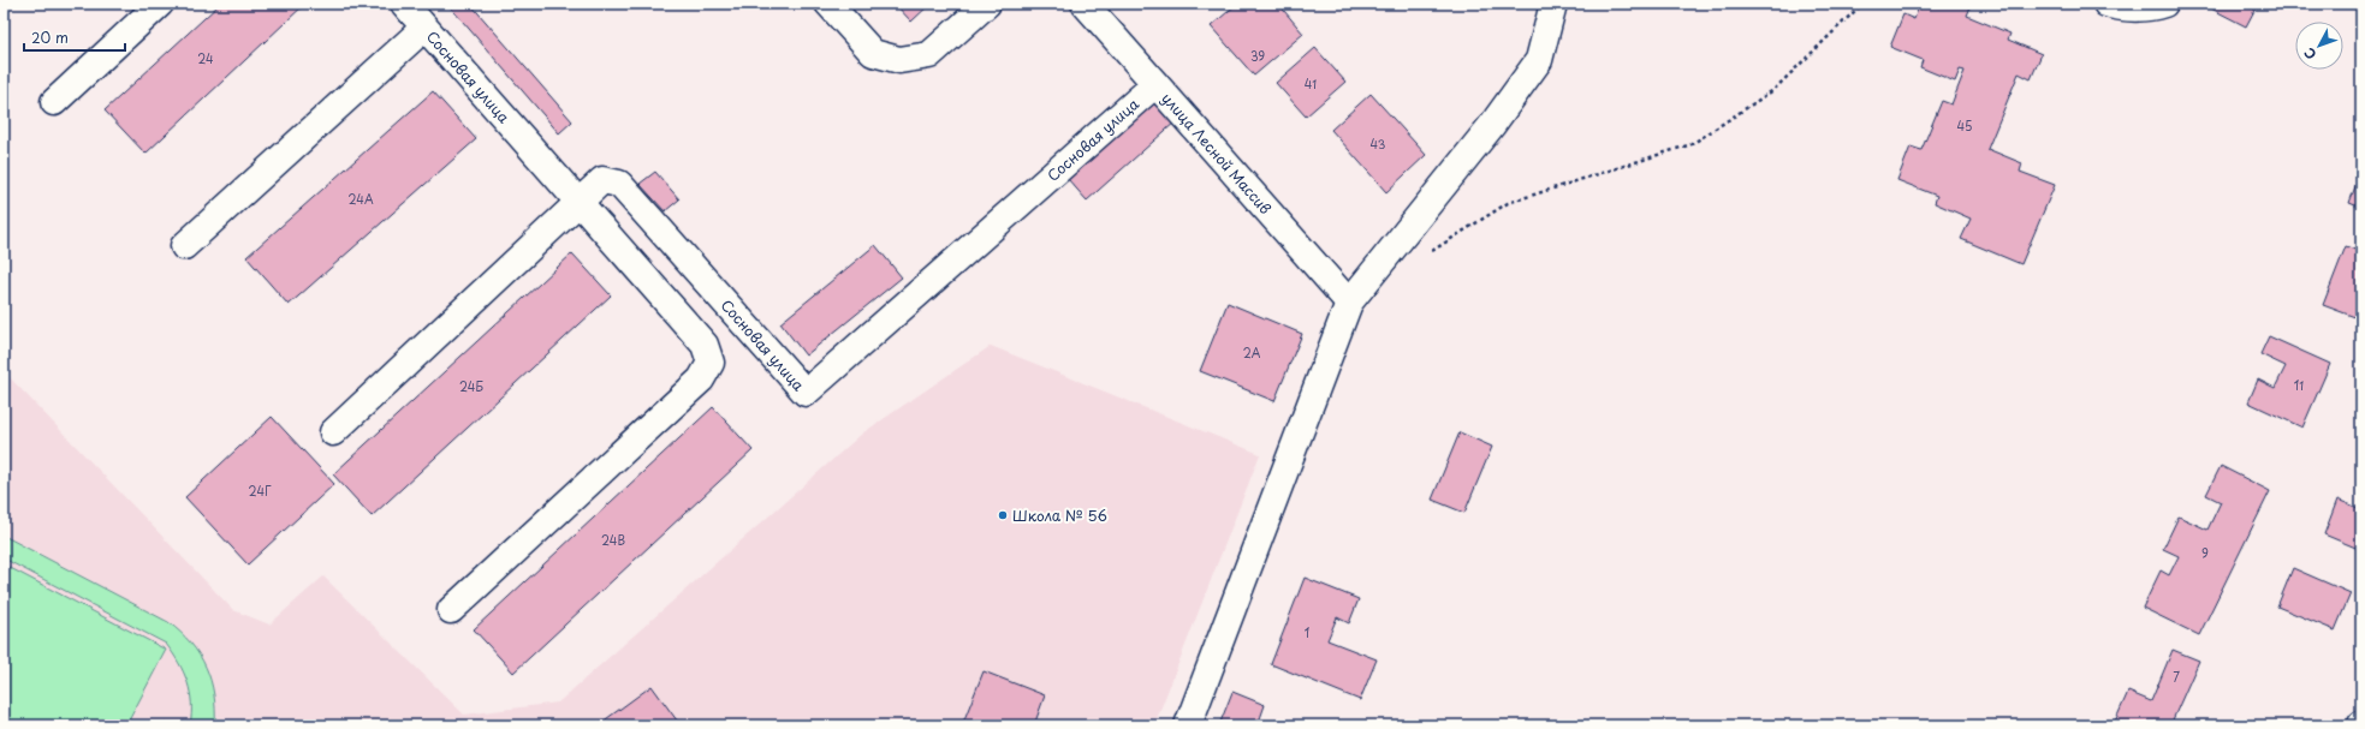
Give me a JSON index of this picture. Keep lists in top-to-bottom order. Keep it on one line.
{"streets":{"street":["Сосновая улица","улица Лесной Массив"]},"crossings":[["Сосновая улица","улица Лесной Массив"]],"places":["Школа № 56"],"house_numbers":["39","24","41","45","43","24А","2А","11","24Б","24Г","24В","9","1","7"],"scale_bar":"20 m","north":"bottom left"}
